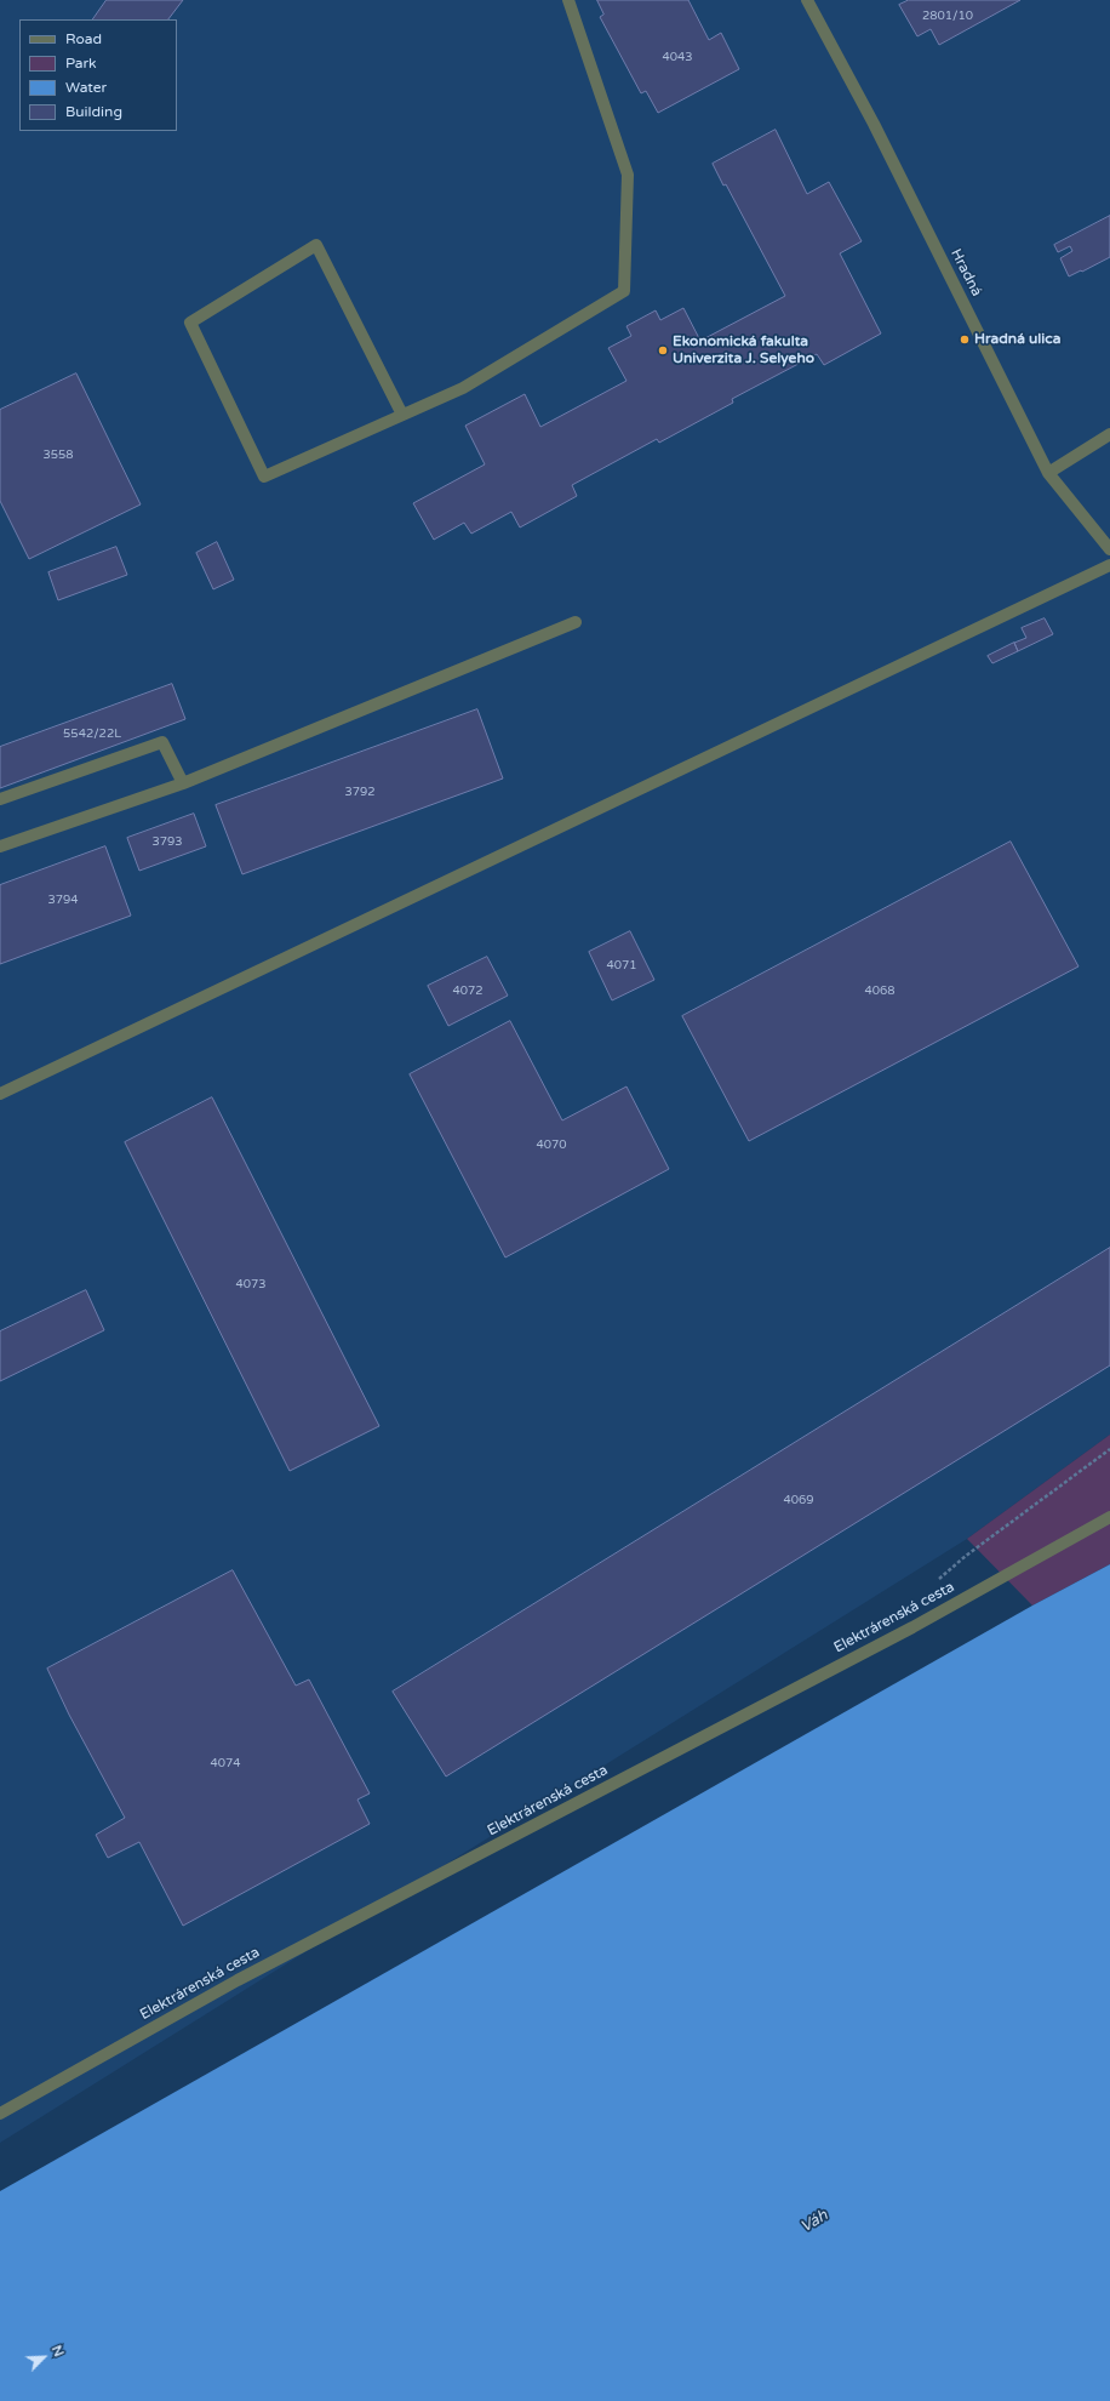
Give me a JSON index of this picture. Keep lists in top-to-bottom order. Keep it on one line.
{"streets":{"street":["Hradná","Elektrárenská cesta"]},"water":["Váh"],"places":["Hradná ulica","Ekonomická fakulta Univerzita J. Selyeho"],"house_numbers":["2801/10","4043","3558","5542/22L","3792","3793","3794","4071","4072","4068","4070","4073","4069","4074"],"legend":["Road","Park","Water","Building"],"north":"top right"}
